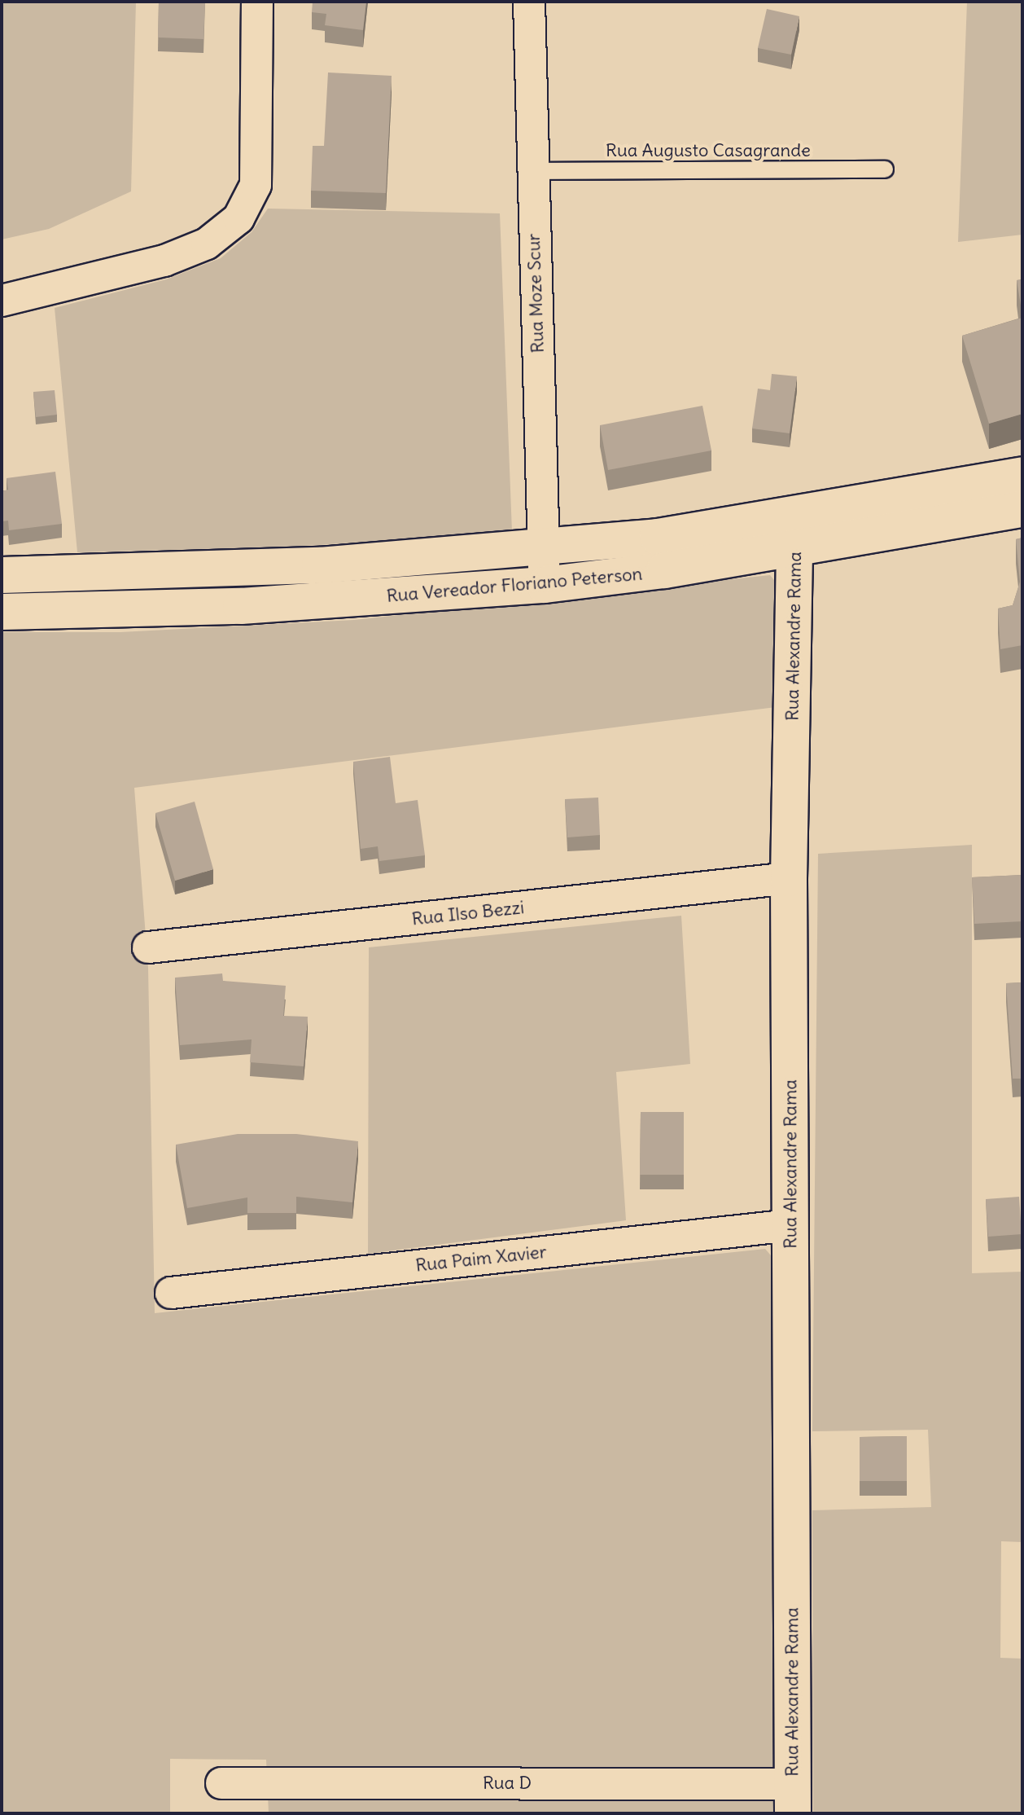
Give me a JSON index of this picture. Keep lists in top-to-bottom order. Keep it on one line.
{"streets":{"main road":["Rua Vereador Floriano Peterson","Rua Alexandre Rama"],"street":["Rua Moze Scur","Rua Ilso Bezzi","Rua Paim Xavier","Rua D"],"lane":["Rua Augusto Casagrande"]},"crossings":[["Rua Augusto Casagrande","Rua Moze Scur"],["Rua Moze Scur","Rua Vereador Floriano Peterson"],["Rua Vereador Floriano Peterson","Rua Alexandre Rama"],["Rua Alexandre Rama","Rua Ilso Bezzi"],["Rua Alexandre Rama","Rua Paim Xavier"],["Rua Alexandre Rama","Rua D"]]}
